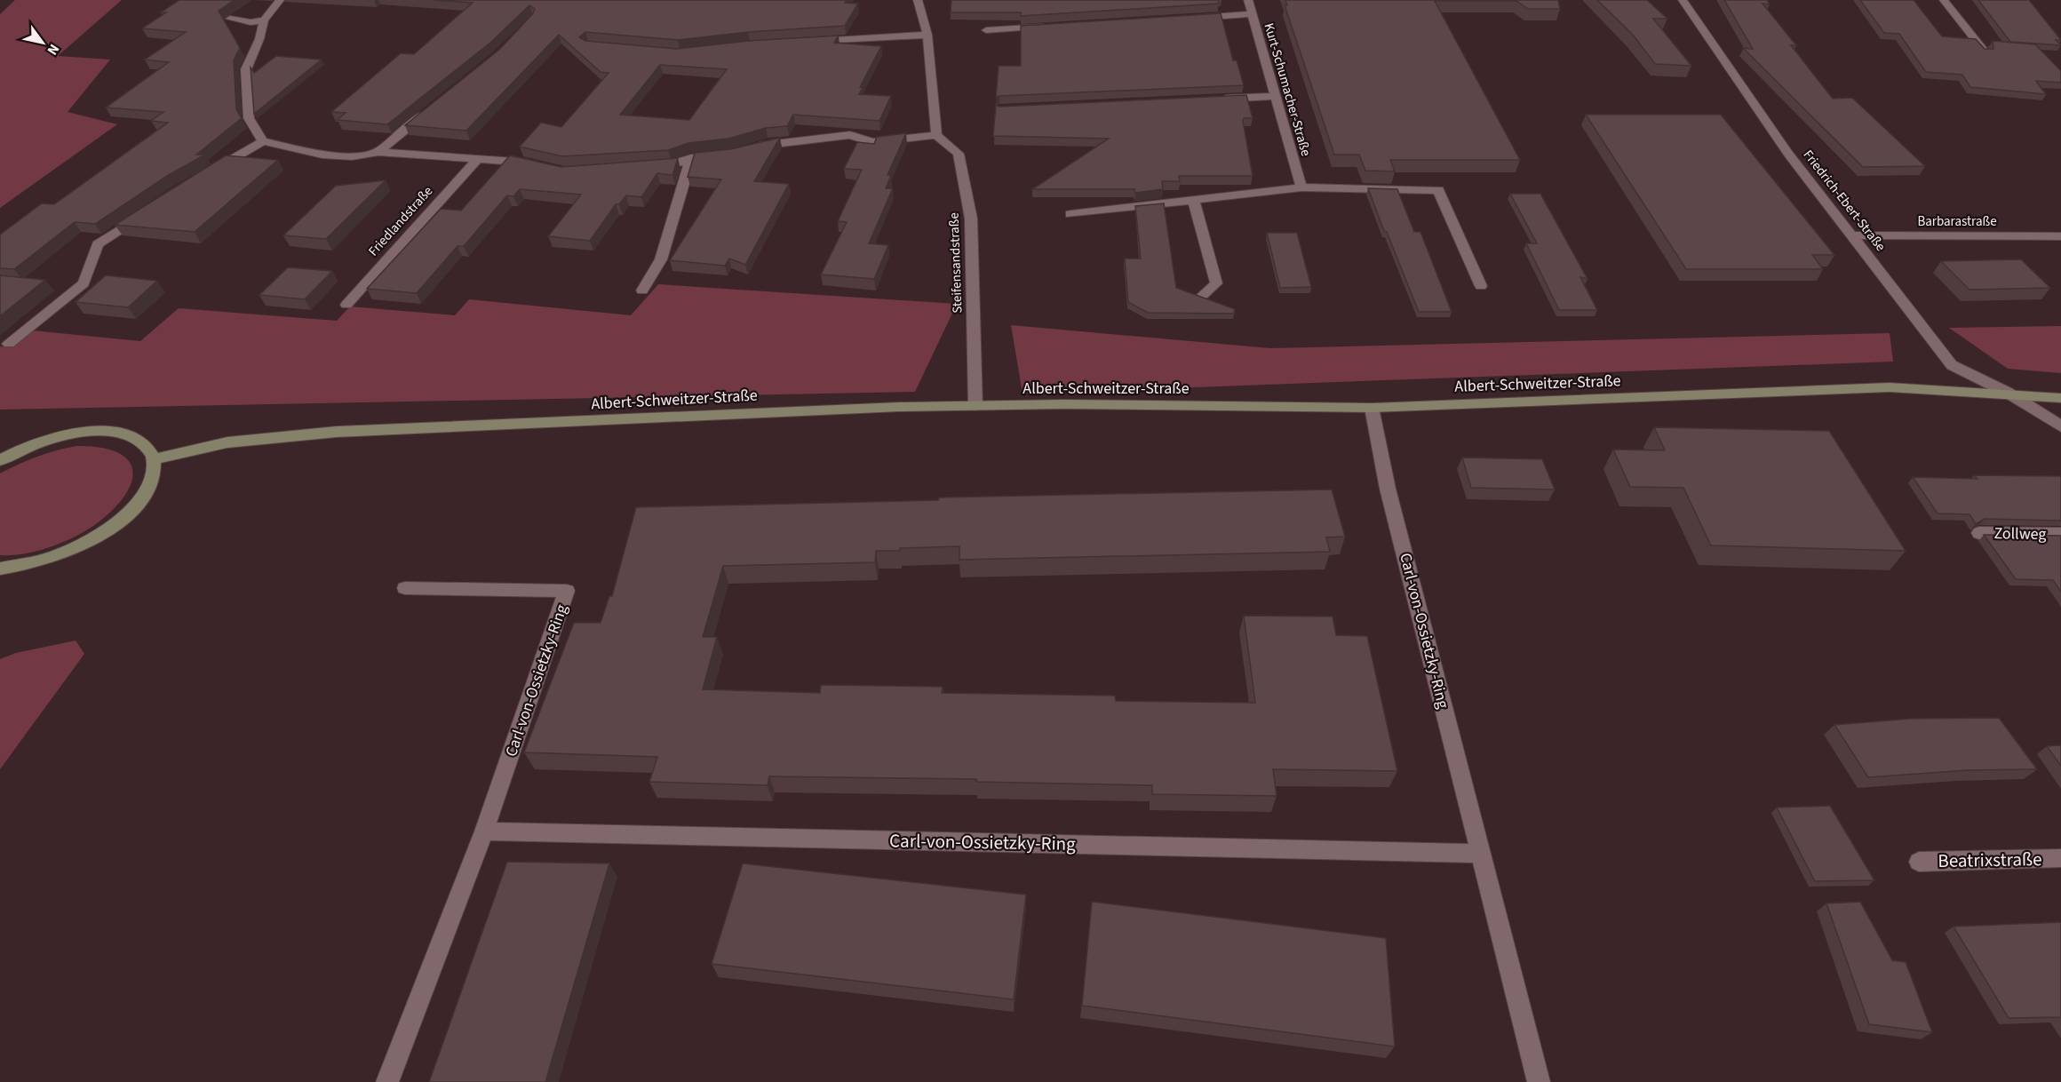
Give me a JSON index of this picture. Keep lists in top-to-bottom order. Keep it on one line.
{"streets":{"street":["Kurt-Schumacher-Straße","Friedrich-Ebert-Straße","Friedlandstraße","Barbarastraße","Steifensandstraße","Albert-Schweitzer-Straße","Zollweg","Carl-von-Ossietzky-Ring","Beatrixstraße"]},"crossings":[["Friedrich-Ebert-Straße","Barbarastraße"],["Friedrich-Ebert-Straße","Albert-Schweitzer-Straße"],["Steifensandstraße","Albert-Schweitzer-Straße"],["Albert-Schweitzer-Straße","Carl-von-Ossietzky-Ring"]],"north":"bottom right"}
